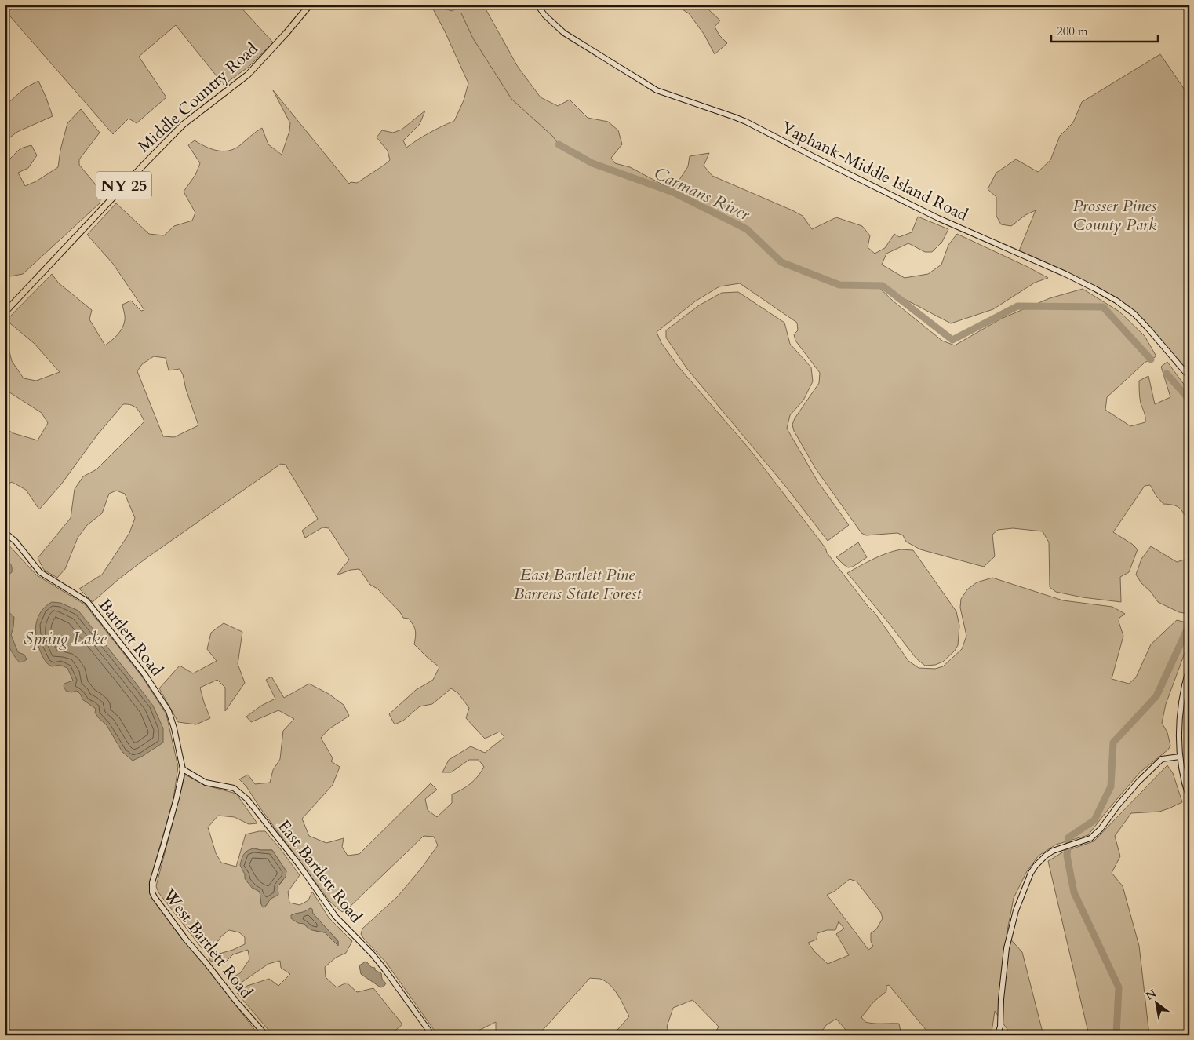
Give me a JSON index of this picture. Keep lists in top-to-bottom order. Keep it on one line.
{"streets":{"main road":["Middle Country Road","NY 25"],"street":["Yaphank-Middle Island Road","Bartlett Road","East Bartlett Road","West Bartlett Road"]},"crossings":[["Bartlett Road","East Bartlett Road"],["Bartlett Road","West Bartlett Road"],["East Bartlett Road","West Bartlett Road"]],"water":["Carmans River","Spring Lake"],"parks":["Prosser Pines County Park","East Bartlett Pine Barrens State Forest"],"scale_bar":"200 m","north":"top left"}
